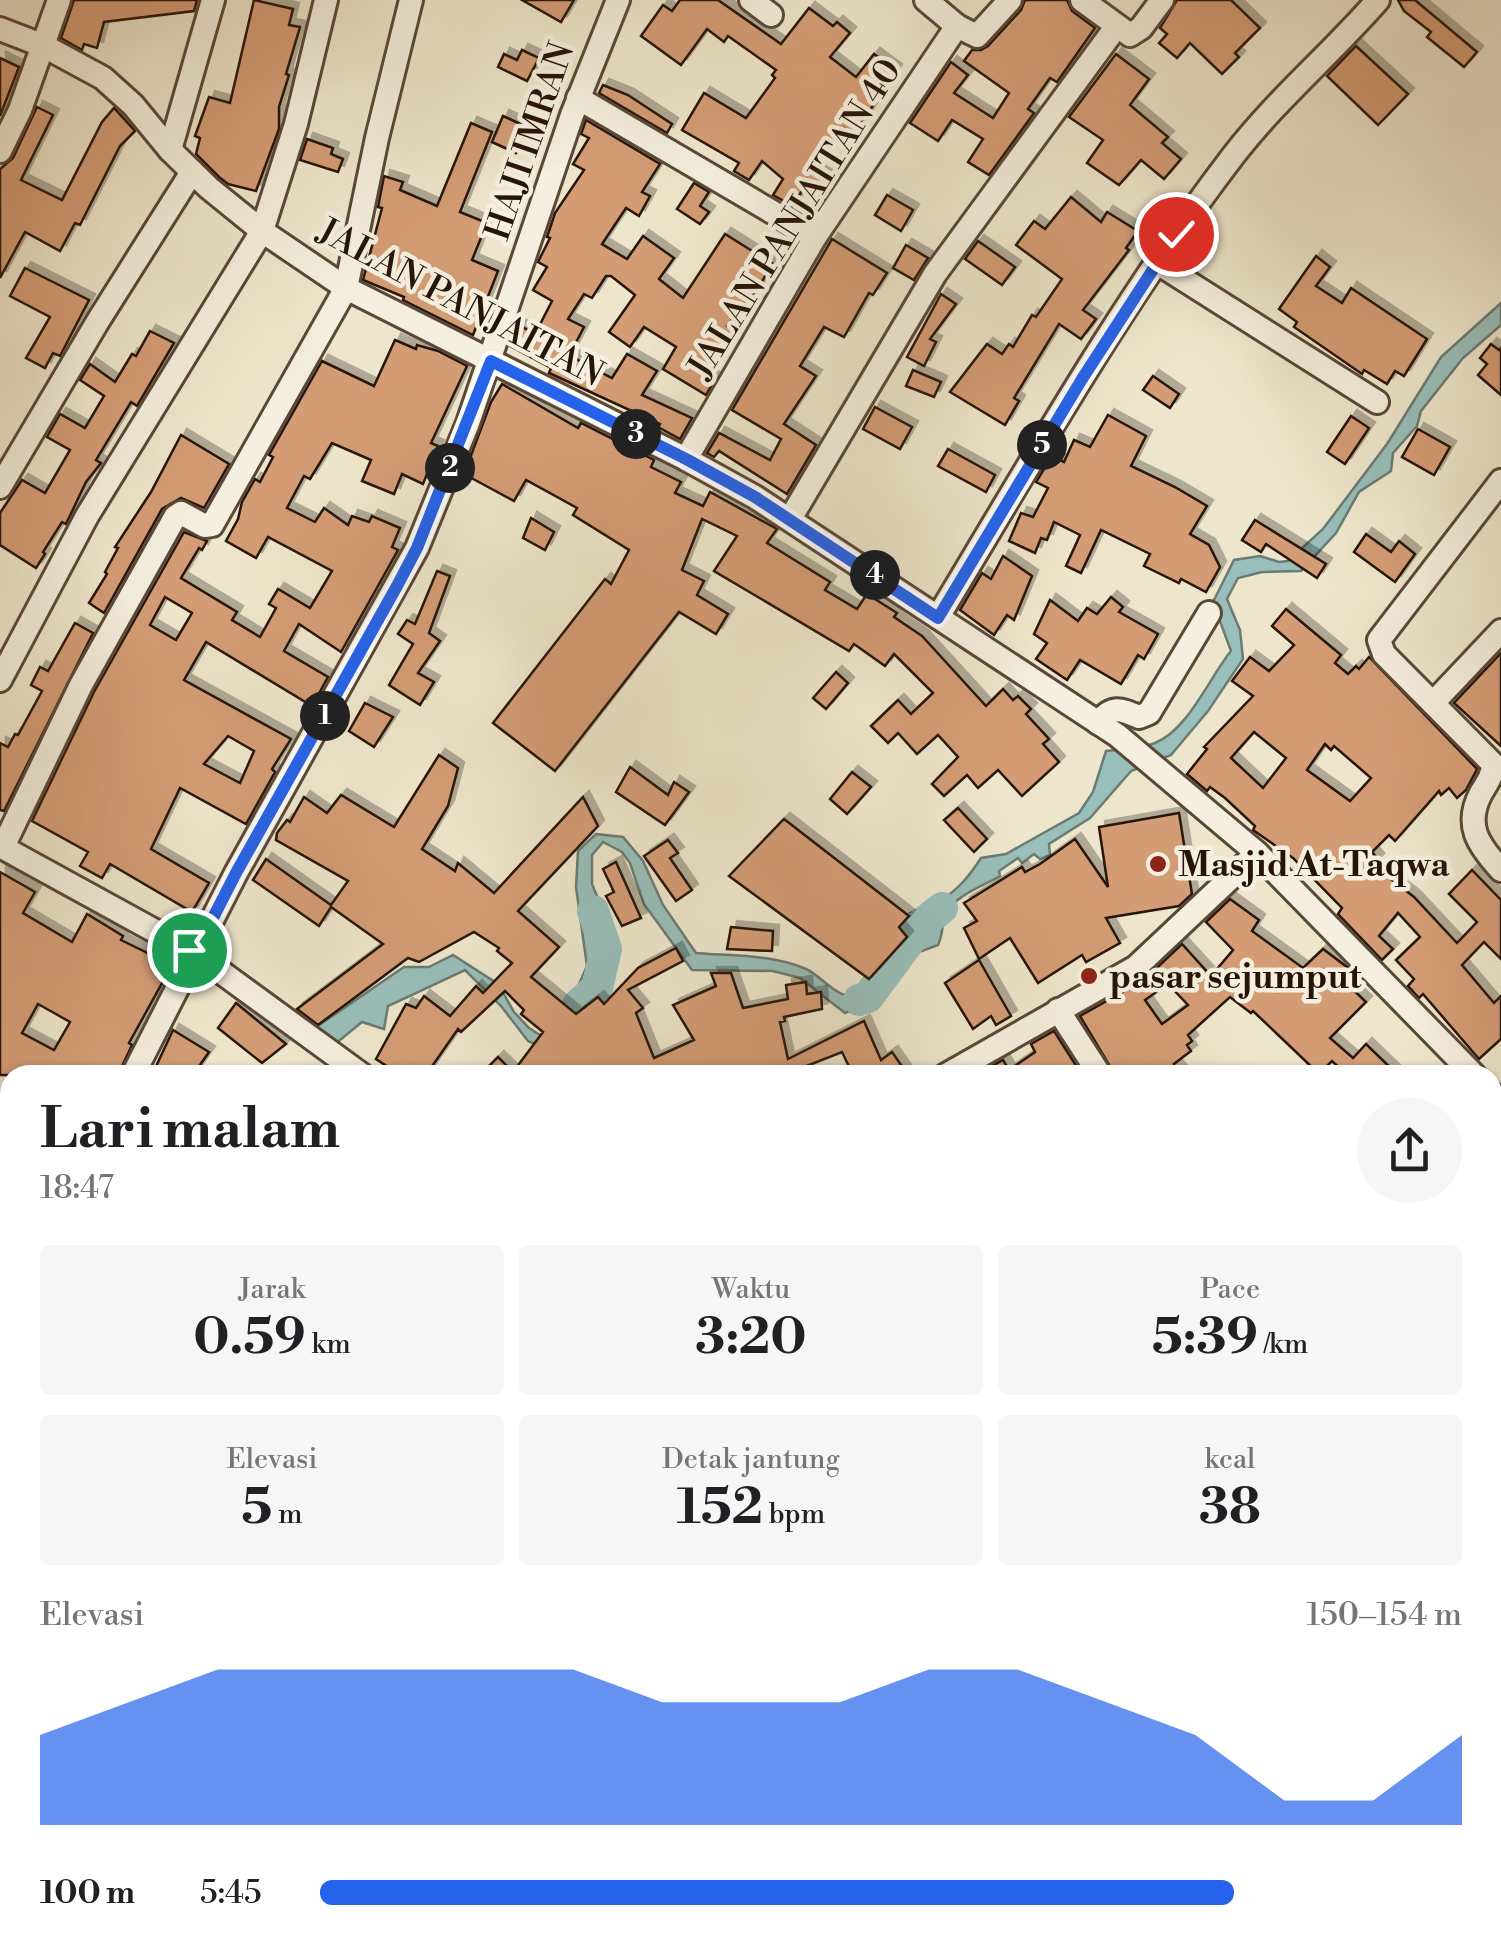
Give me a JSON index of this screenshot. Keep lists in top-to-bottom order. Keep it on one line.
{"streets":{"street":["HAJI IMRAN","JALAN PANJAITAN 40","JALAN PANJAITAN"]},"crossings":[["HAJI IMRAN","JALAN PANJAITAN"],["JALAN PANJAITAN 40","JALAN PANJAITAN"]],"places":["Masjid At-Taqwa","pasar sejumput"],"page":{"pins":["3","5","2","4","1"],"heading":["Lari malam","18:47"],"stats":[["Jarak","0.59 km"],["Waktu","3:20"],["Pace","5:39 /km"],["Elevasi","5 m"],["Detak jantung","152 bpm"],["kcal","38"]],"chart":["Elevasi","150–154 m"],"list":[{"name":"100 m","note":"5:45"}]}}
